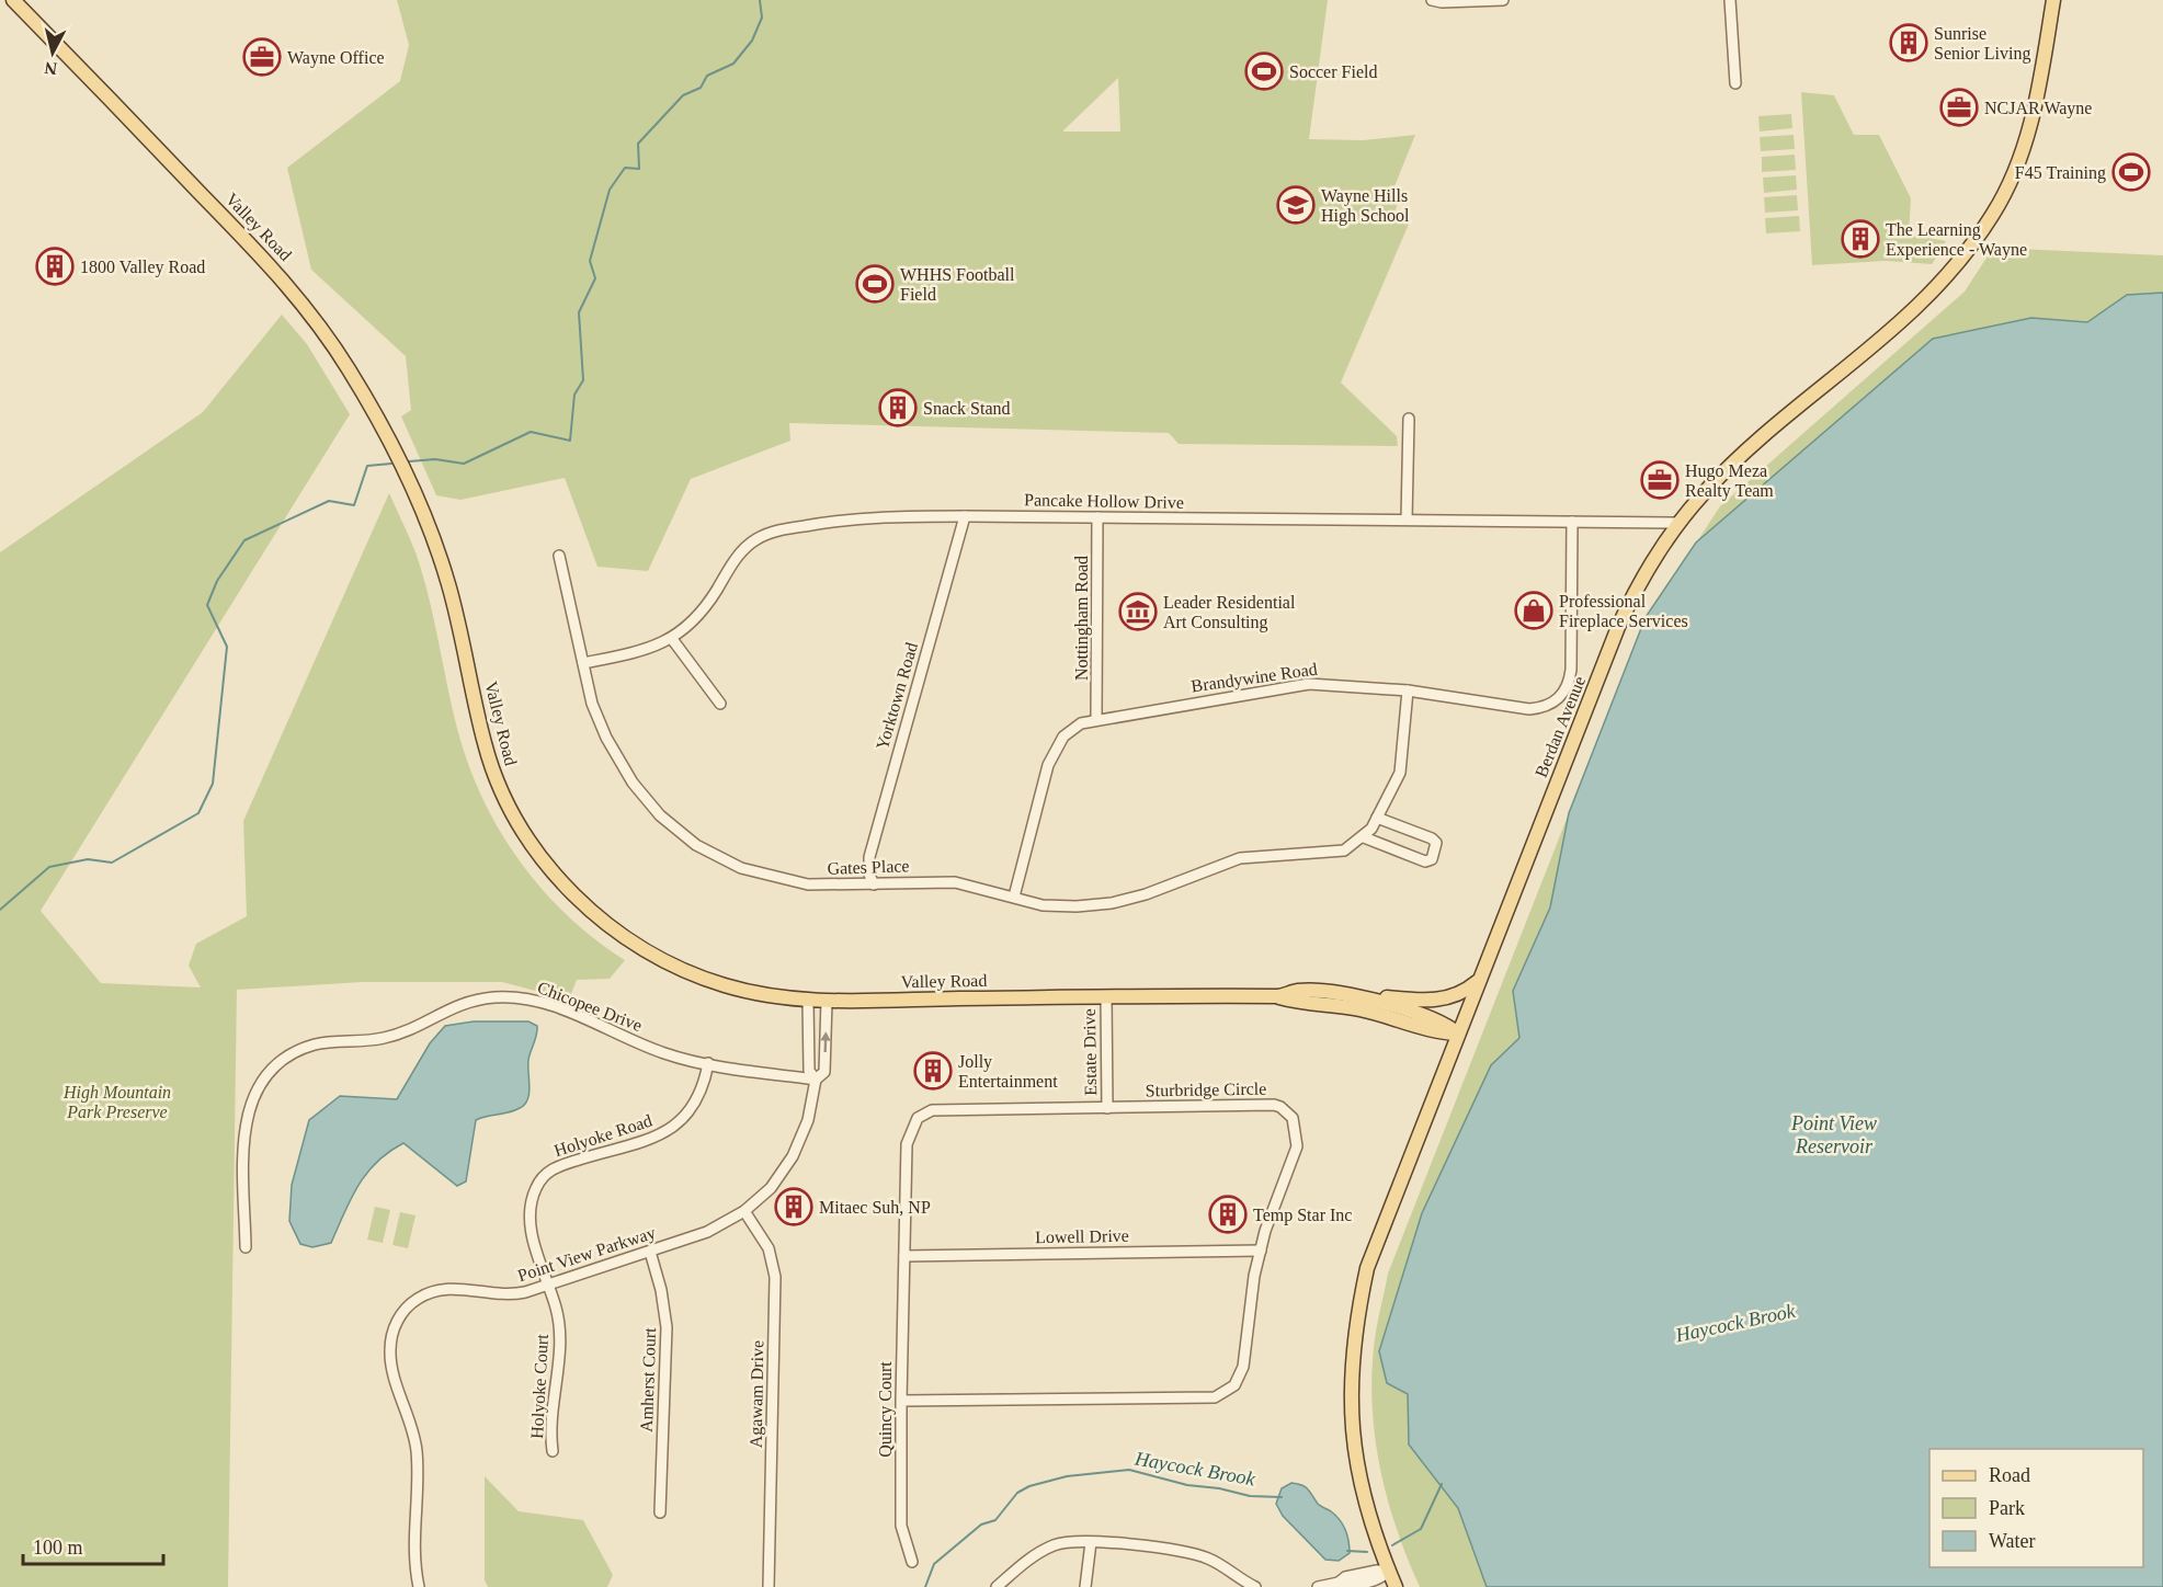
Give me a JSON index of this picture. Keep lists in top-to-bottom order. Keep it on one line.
{"streets":{"main road":["Valley Road","Berdan Avenue"],"street":["Pancake Hollow Drive","Nottingham Road","Brandywine Road","Yorktown Road","Gates Place","Chicopee Drive","Estate Drive","Sturbridge Circle","Holyoke Road","Lowell Drive","Point View Parkway","Amherst Court","Holyoke Court","Agawam Drive","Quincy Court"]},"crossings":[["Valley Road","Berdan Avenue"],["Valley Road","Estate Drive"],["Pancake Hollow Drive","Nottingham Road"],["Pancake Hollow Drive","Brandywine Road"],["Pancake Hollow Drive","Yorktown Road"],["Pancake Hollow Drive","Berdan Avenue"],["Pancake Hollow Drive","Gates Place"],["Nottingham Road","Brandywine Road"],["Brandywine Road","Gates Place"],["Yorktown Road","Gates Place"],["Chicopee Drive","Holyoke Road"],["Chicopee Drive","Point View Parkway"],["Estate Drive","Sturbridge Circle"],["Sturbridge Circle","Lowell Drive"],["Sturbridge Circle","Quincy Court"],["Holyoke Road","Point View Parkway"],["Holyoke Road","Holyoke Court"],["Lowell Drive","Quincy Court"],["Point View Parkway","Amherst Court"],["Point View Parkway","Holyoke Court"],["Point View Parkway","Agawam Drive"]],"water":["Point View Reservoir","Haycock Brook"],"parks":["High Mountain Park Preserve"],"places":{"building":["Sunrise Senior Living","The Learning Experience - Wayne","1800 Valley Road","Snack Stand","Jolly Entertainment","Mitaec Suh, NP","Temp Star Inc"],"office":["Wayne Office","NCJAR Wayne","Hugo Meza Realty Team"],"sports":["Soccer Field","F45 Training","WHHS Football Field"],"school or university":["Wayne Hills High School"],"shop":["Professional Fireplace Services"],"museum":["Leader Residential Art Consulting"]},"legend":["Road","Park","Water"],"scale_bar":"100 m","north":"bottom"}
